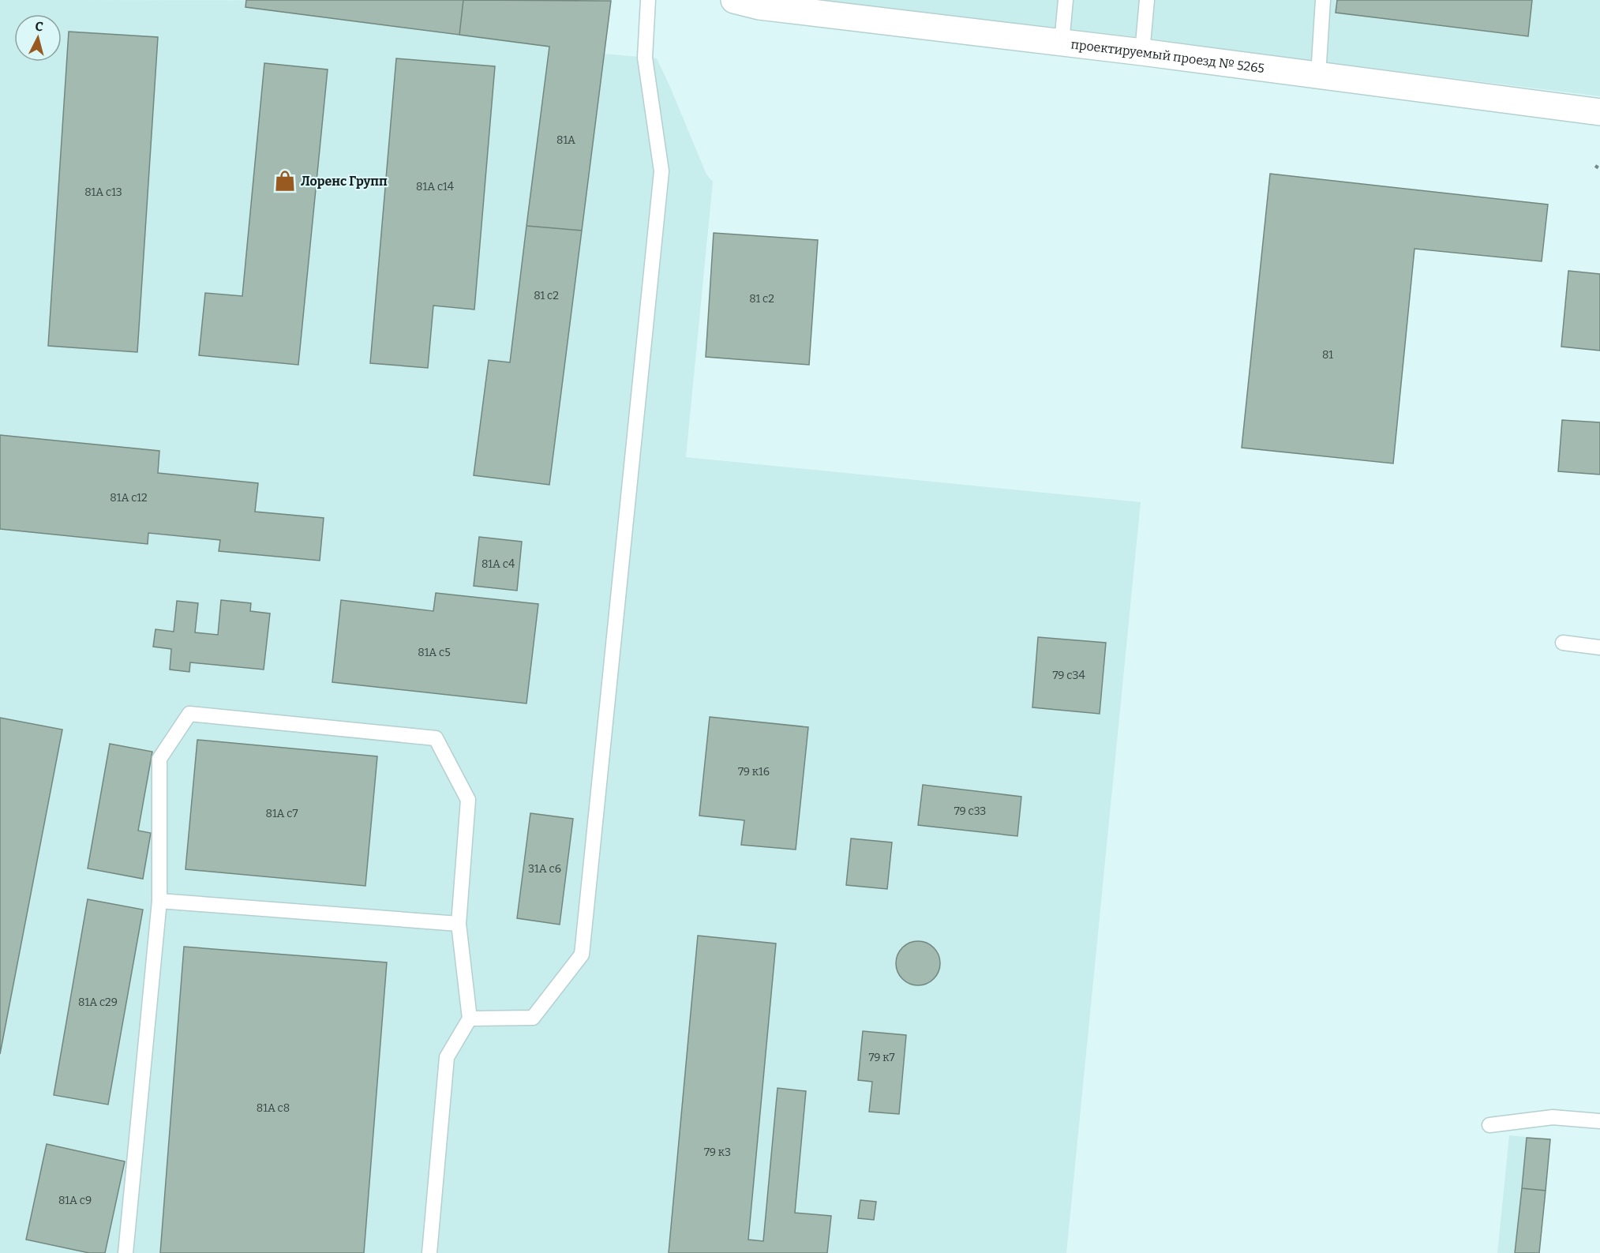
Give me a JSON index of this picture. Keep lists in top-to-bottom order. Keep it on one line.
{"streets":{"street":["проектируемый проезд № 5265"]},"places":{"shop":["Лоренс Групп"]},"house_numbers":["81А","81А с14","81А с13","81 с2","81 с2","81","81А с12","81А с4","81А с5","79 с34","79 к16","79 с33","81А с7","31А с6","81А с29","79 к7","81А с8","79 к3","81А с9"],"north":"top"}
